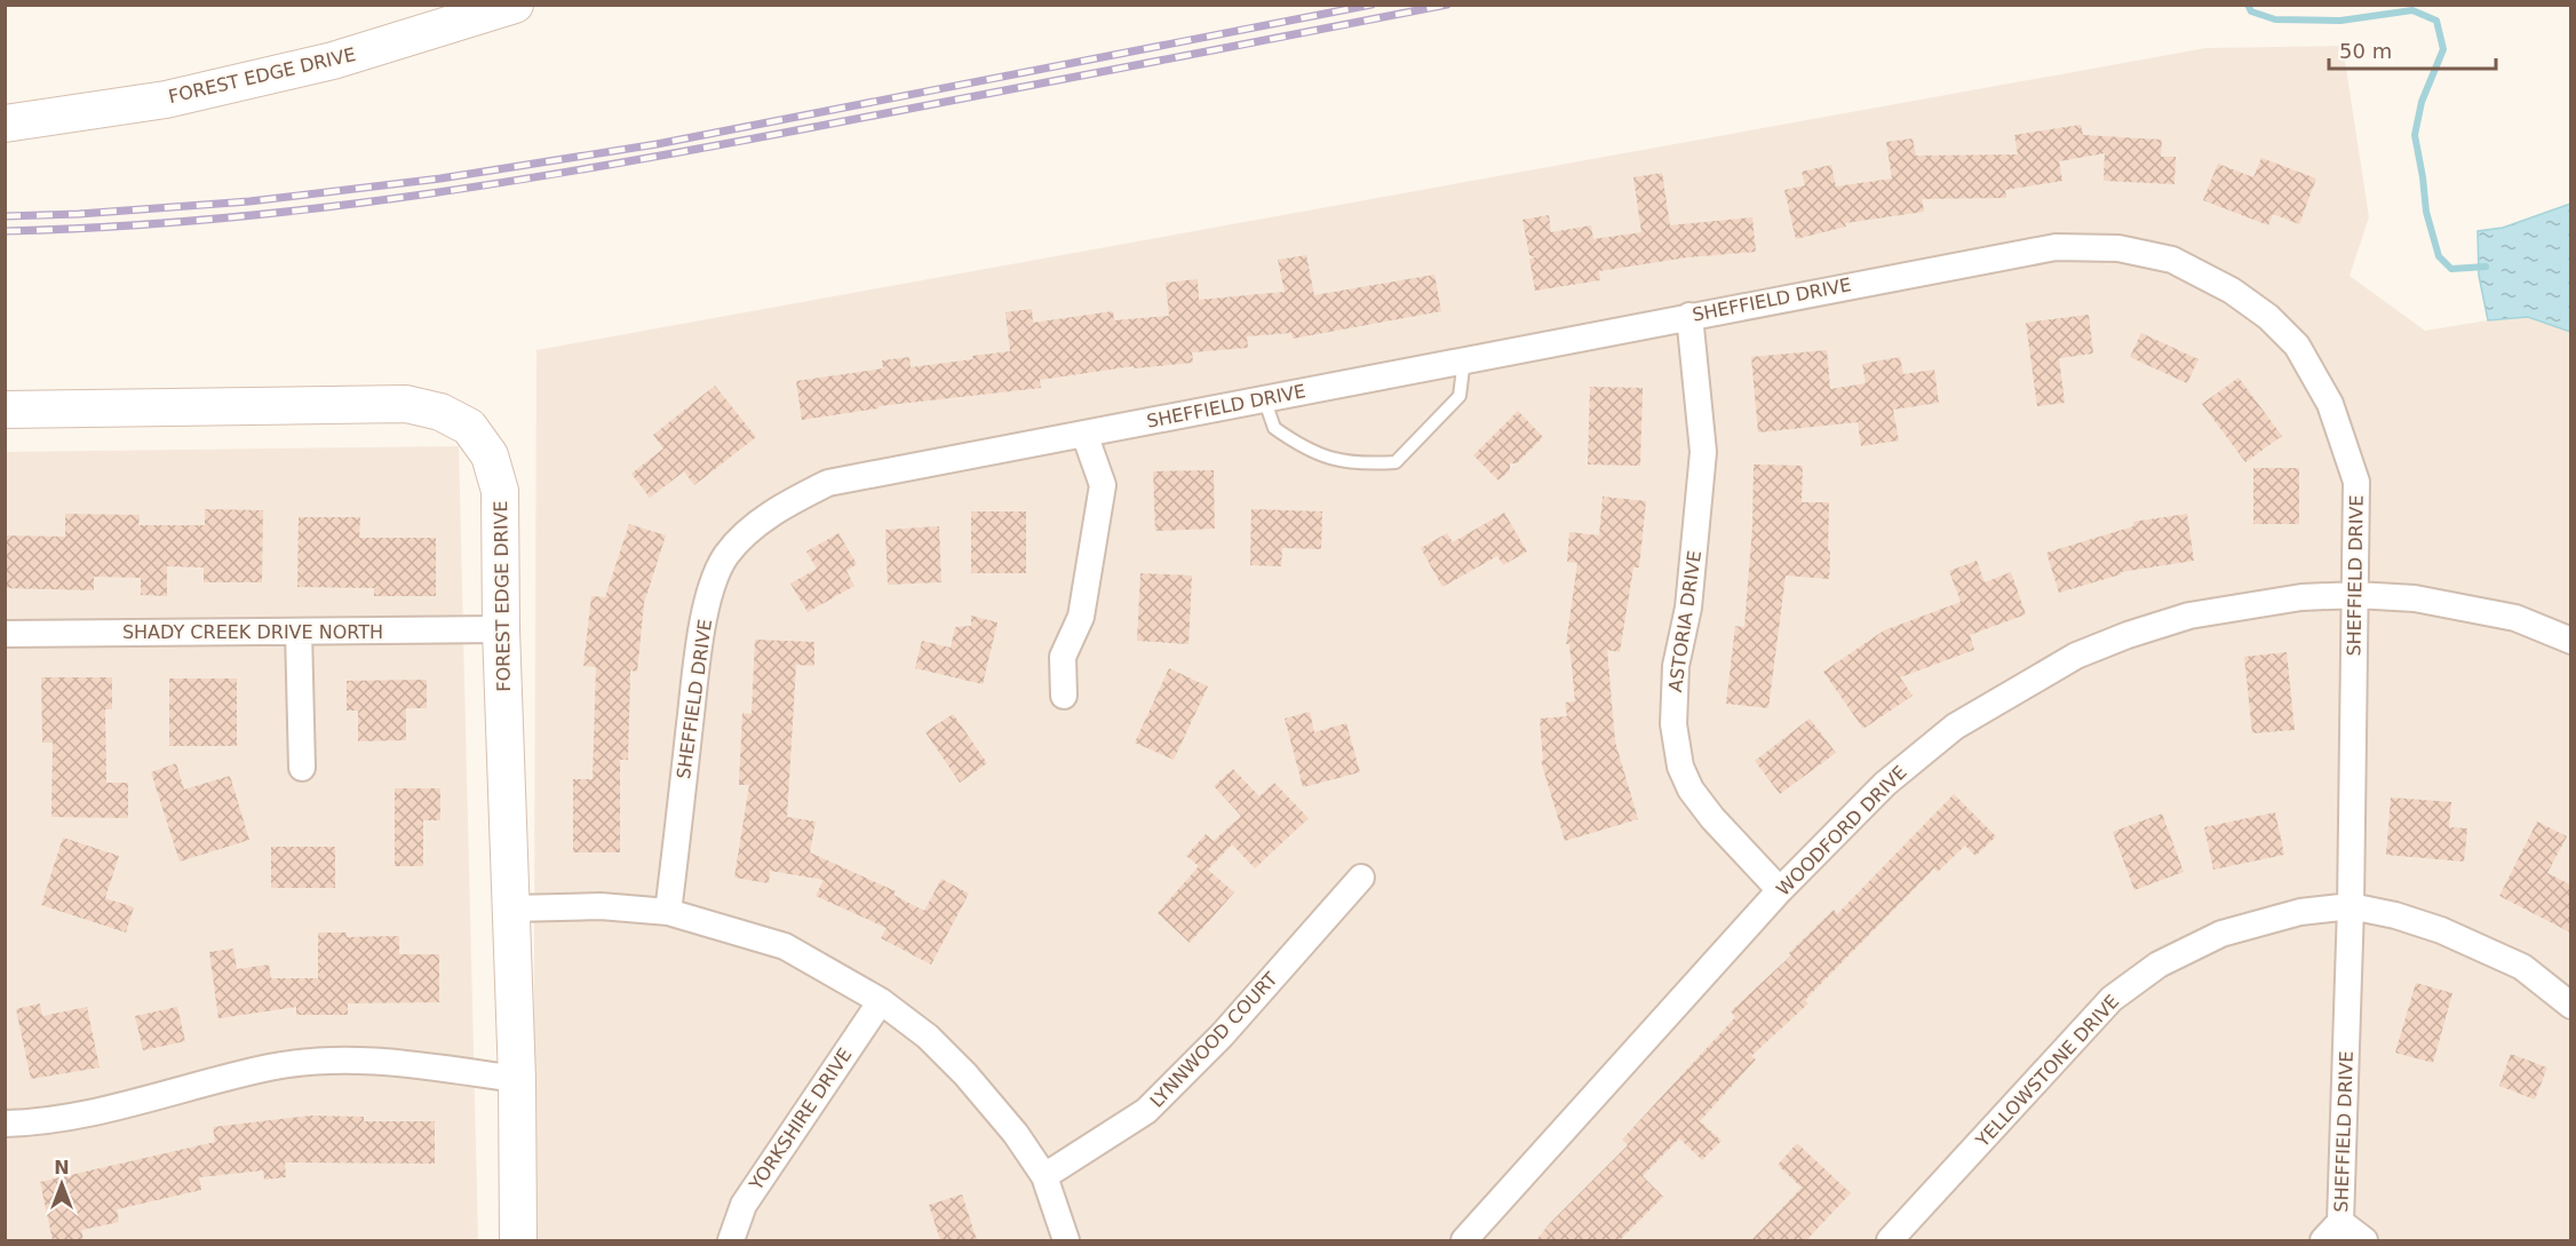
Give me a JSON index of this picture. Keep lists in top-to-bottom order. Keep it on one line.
{"streets":{"street":["FOREST EDGE DRIVE","SHEFFIELD DRIVE","ASTORIA DRIVE","SHADY CREEK DRIVE NORTH","WOODFORD DRIVE","LYNNWOOD COURT","YELLOWSTONE DRIVE","YORKSHIRE DRIVE"]},"crossings":[["FOREST EDGE DRIVE","SHADY CREEK DRIVE NORTH"],["SHEFFIELD DRIVE","ASTORIA DRIVE"],["SHEFFIELD DRIVE","WOODFORD DRIVE"],["SHEFFIELD DRIVE","YELLOWSTONE DRIVE"],["ASTORIA DRIVE","WOODFORD DRIVE"]],"scale_bar":"50 m","north":"top"}
